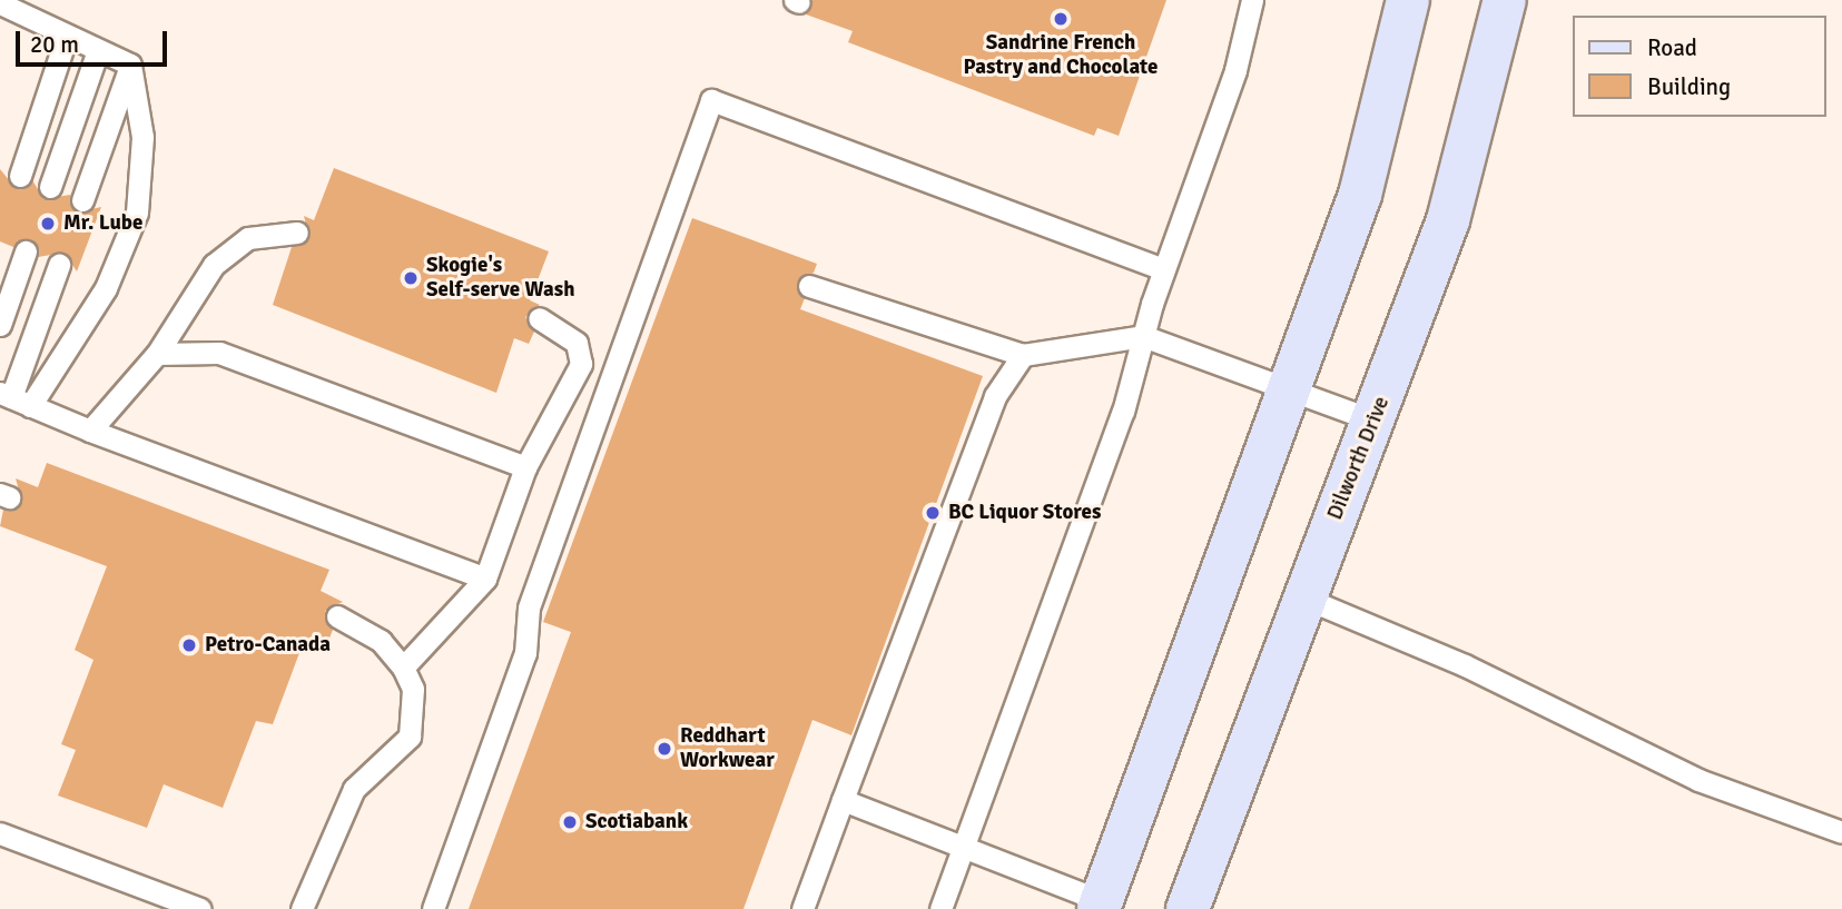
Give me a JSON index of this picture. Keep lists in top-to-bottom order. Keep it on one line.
{"streets":{"main road":["Dilworth Drive"]},"places":["Sandrine French Pastry and Chocolate","Mr. Lube","Skogie's Self-serve Wash","BC Liquor Stores","Petro-Canada","Reddhart Workwear","Scotiabank"],"legend":["Road","Building"],"scale_bar":"20 m"}
